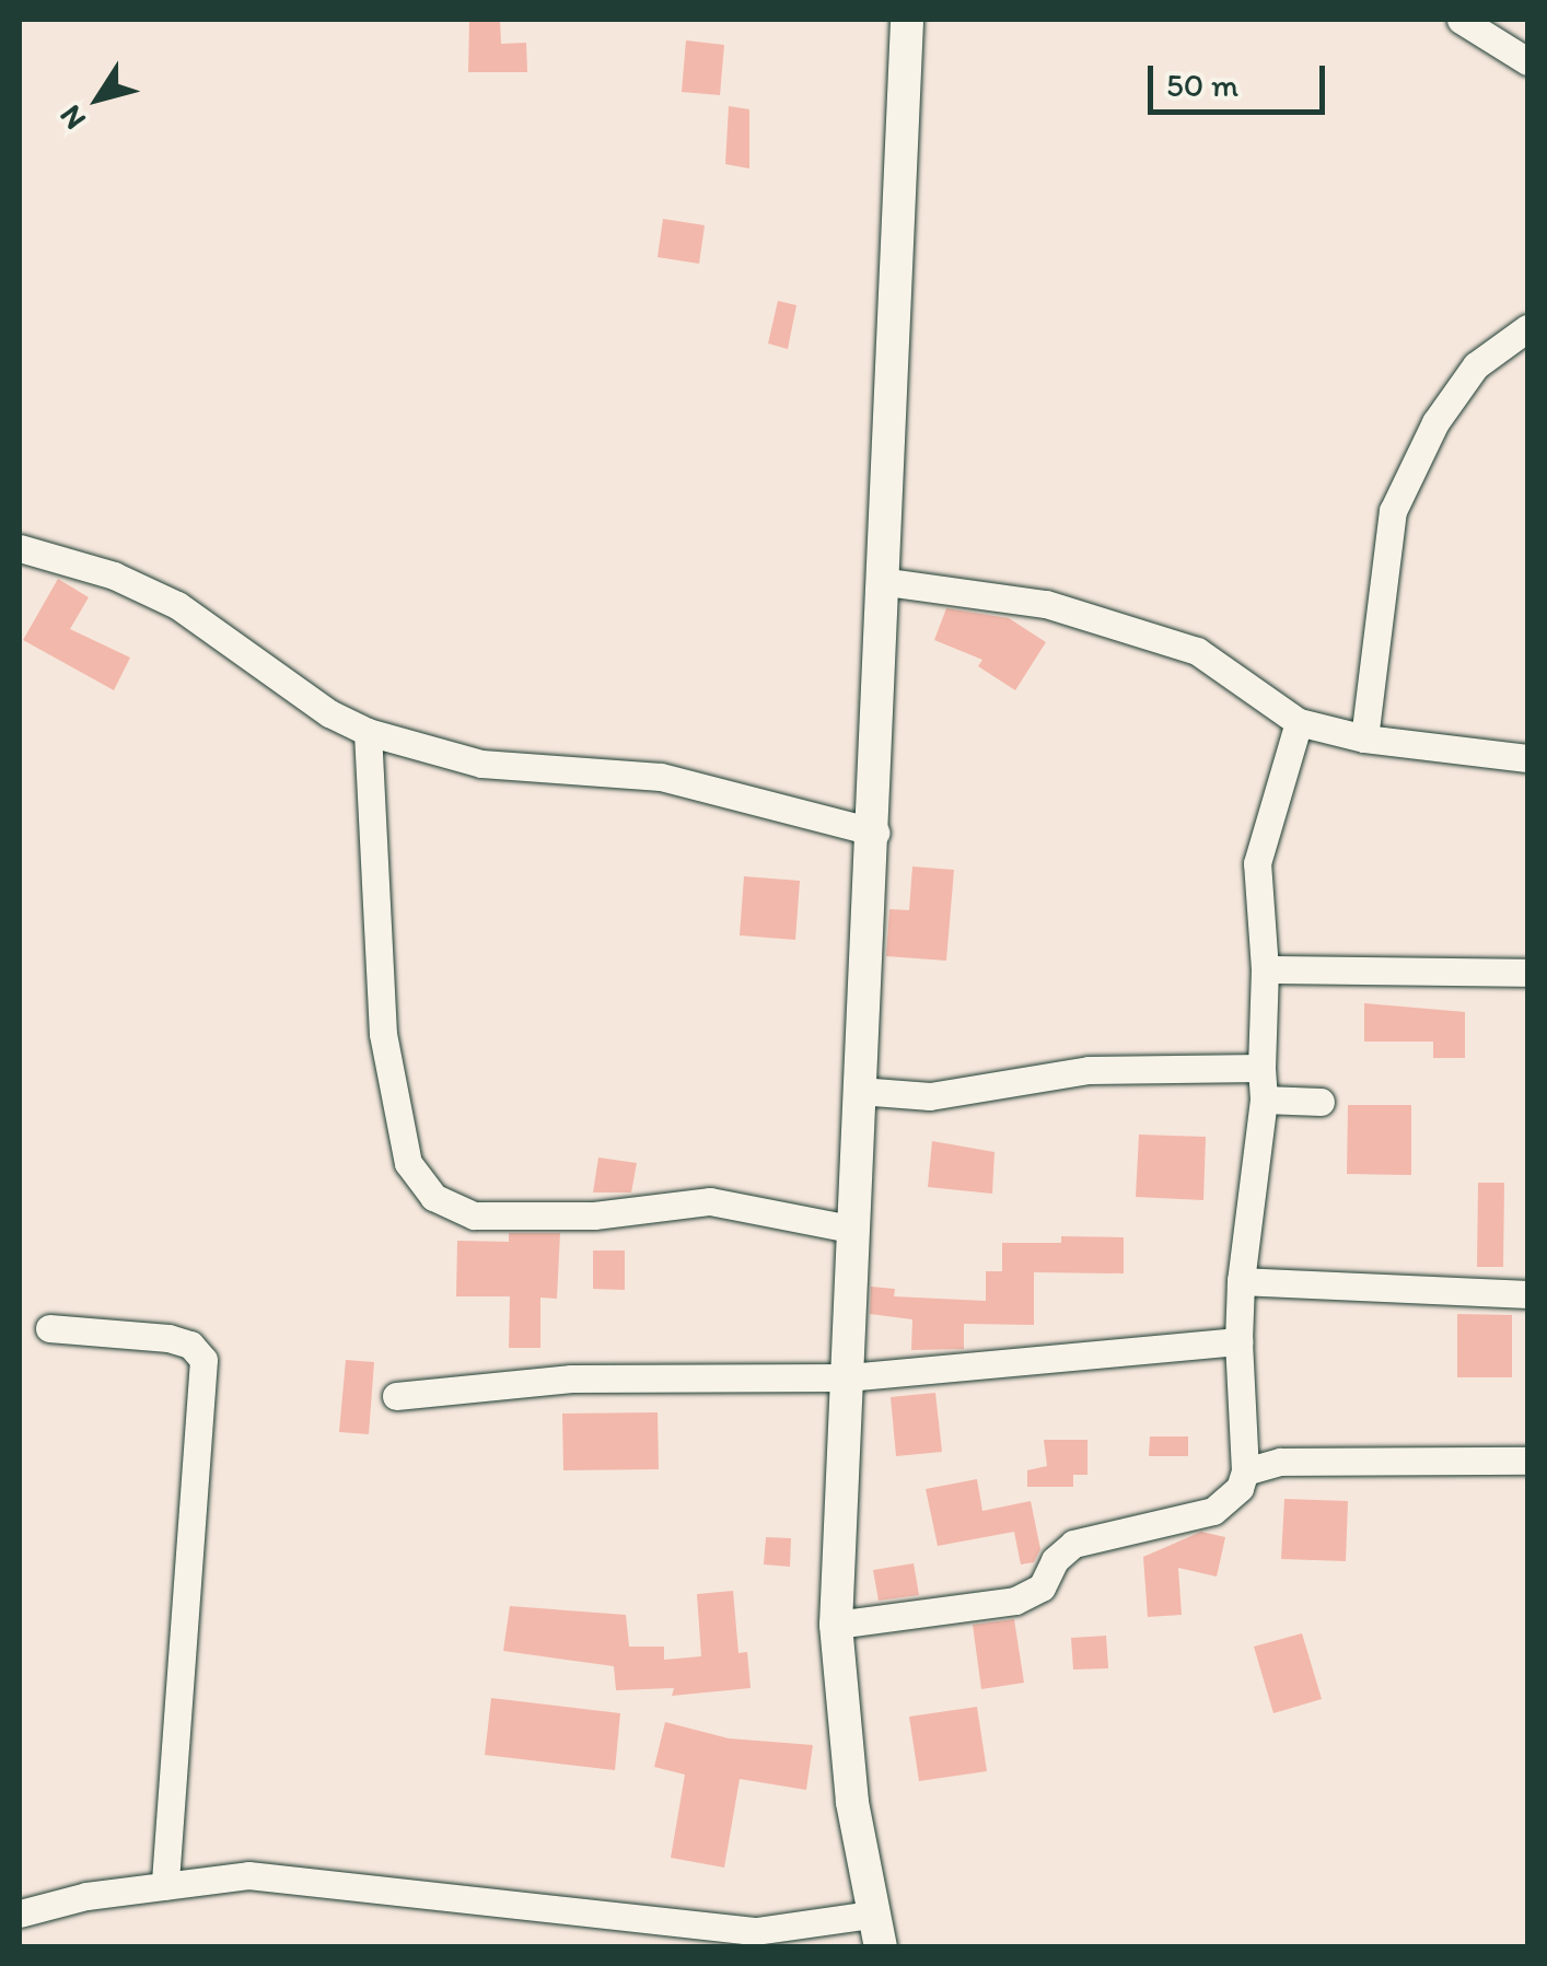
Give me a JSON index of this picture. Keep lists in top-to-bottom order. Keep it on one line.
{"scale_bar":"50 m","north":"bottom left"}
